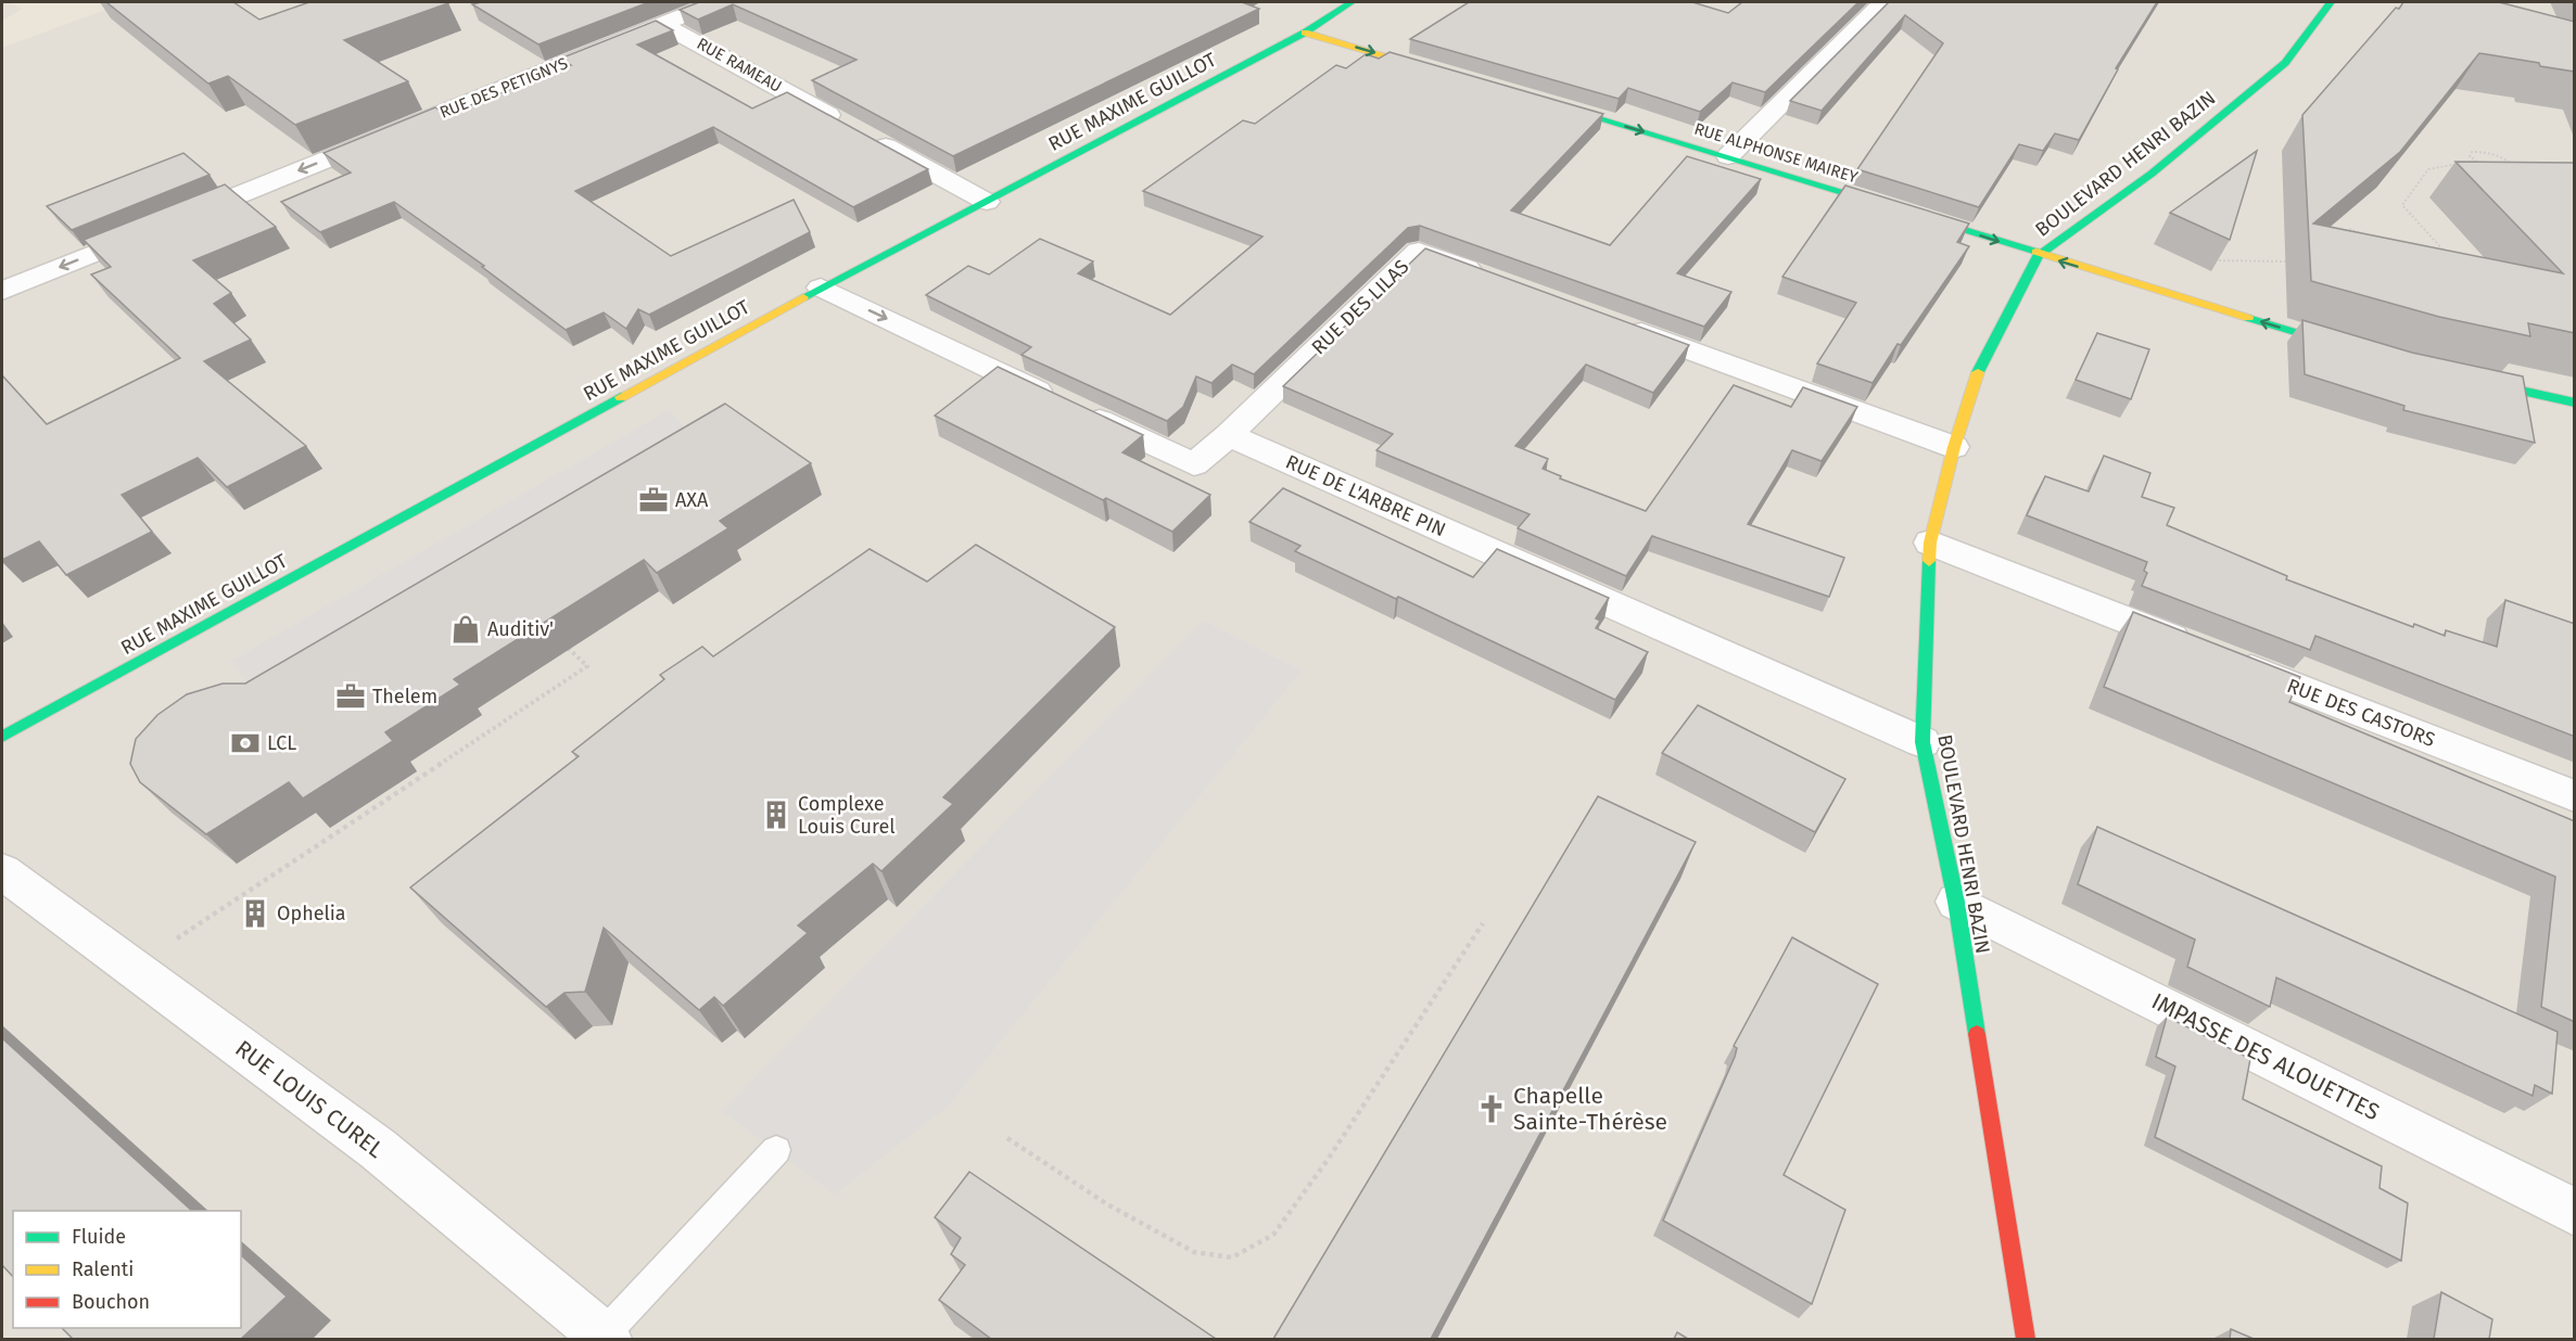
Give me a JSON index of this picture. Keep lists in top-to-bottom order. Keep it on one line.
{"streets":{"street":["RUE RAMEAU","RUE DES PETIGNYS","RUE MAXIME GUILLOT","RUE ALPHONSE MAIREY","BOULEVARD HENRI BAZIN","RUE DES LILAS","RUE DE L'ARBRE PIN","RUE DES CASTORS","IMPASSE DES ALOUETTES","RUE LOUIS CUREL"]},"crossings":[["RUE RAMEAU","RUE DES PETIGNYS"],["RUE RAMEAU","RUE MAXIME GUILLOT"],["RUE ALPHONSE MAIREY","BOULEVARD HENRI BAZIN"],["BOULEVARD HENRI BAZIN","RUE DE L'ARBRE PIN"],["BOULEVARD HENRI BAZIN","RUE DES CASTORS"],["BOULEVARD HENRI BAZIN","IMPASSE DES ALOUETTES"],["RUE DES LILAS","RUE DE L'ARBRE PIN"]],"one_way":["RUE DES PETIGNYS"],"places":{"office":["AXA","Thelem"],"shop":["Auditiv'"],"bank":["LCL"],"building":["Complexe Louis Curel","Ophelia"],"church":["Chapelle Sainte-Thérèse"]},"legend":["Fluide","Ralenti","Bouchon"]}
